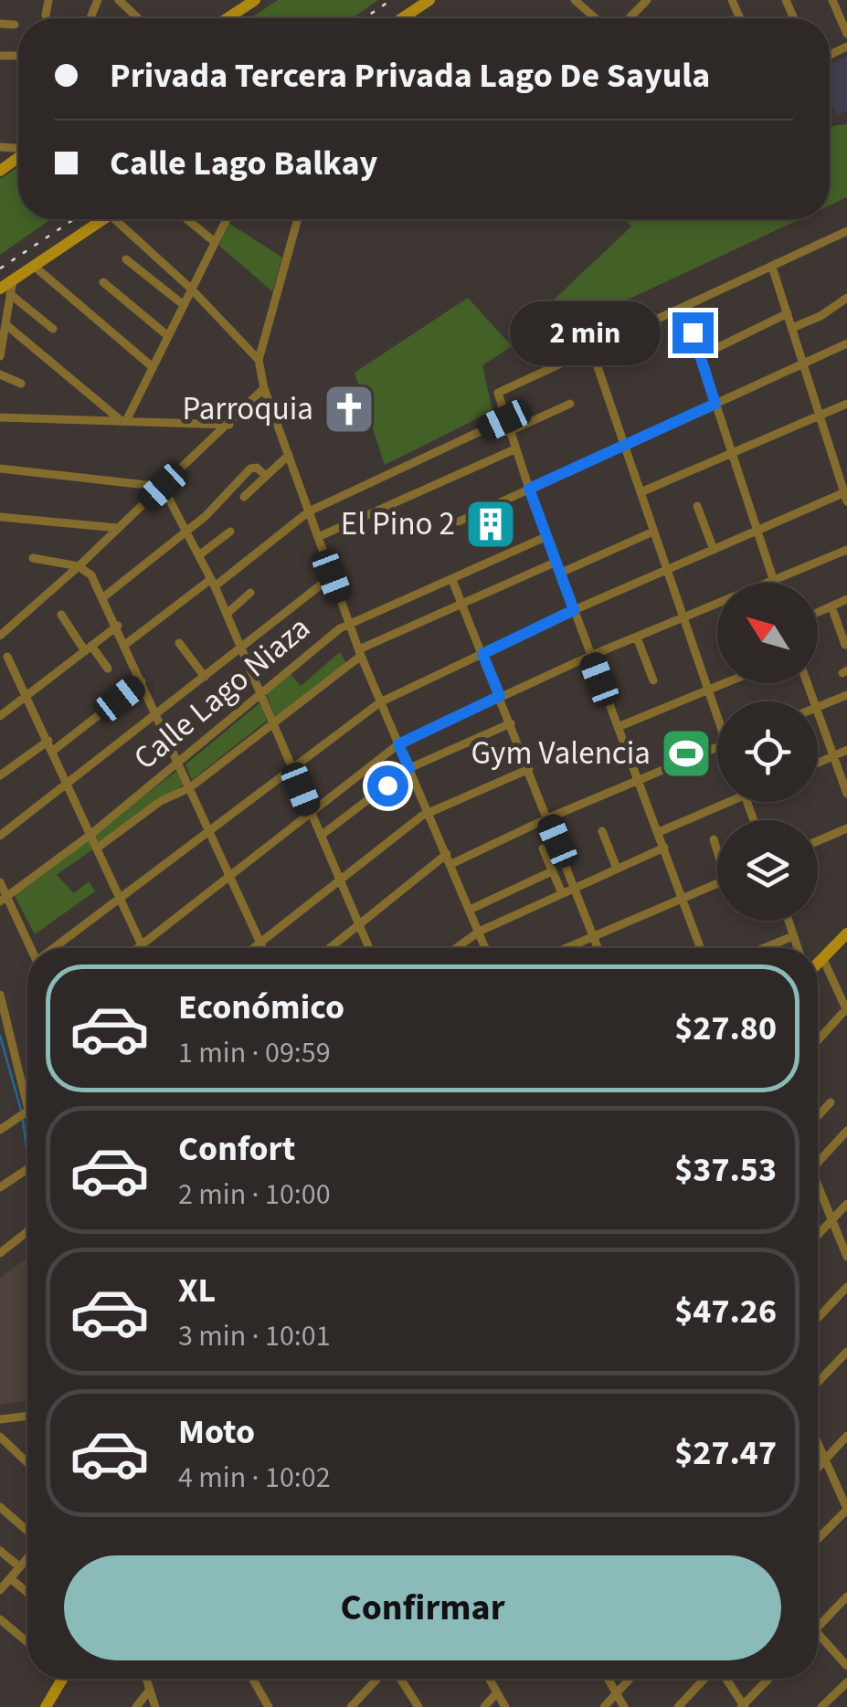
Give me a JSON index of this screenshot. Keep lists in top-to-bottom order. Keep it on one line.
{"streets":{"street":["Calle Lago Niaza"]},"places":{"church":["Parroquia"],"building":["El Pino 2"],"sports":["Gym Valencia"]},"north":"top left","page":{"banner":["Privada Tercera Privada Lago De Sayula","Calle Lago Balkay"],"bubble":"2 min","list":[{"name":"Económico","note":"1 min · 09:59","value":"$27.80"},{"name":"Confort","note":"2 min · 10:00","value":"$37.53"},{"name":"XL","note":"3 min · 10:01","value":"$47.26"},{"name":"Moto","note":"4 min · 10:02","value":"$27.47"}],"buttons":"Confirmar"}}
